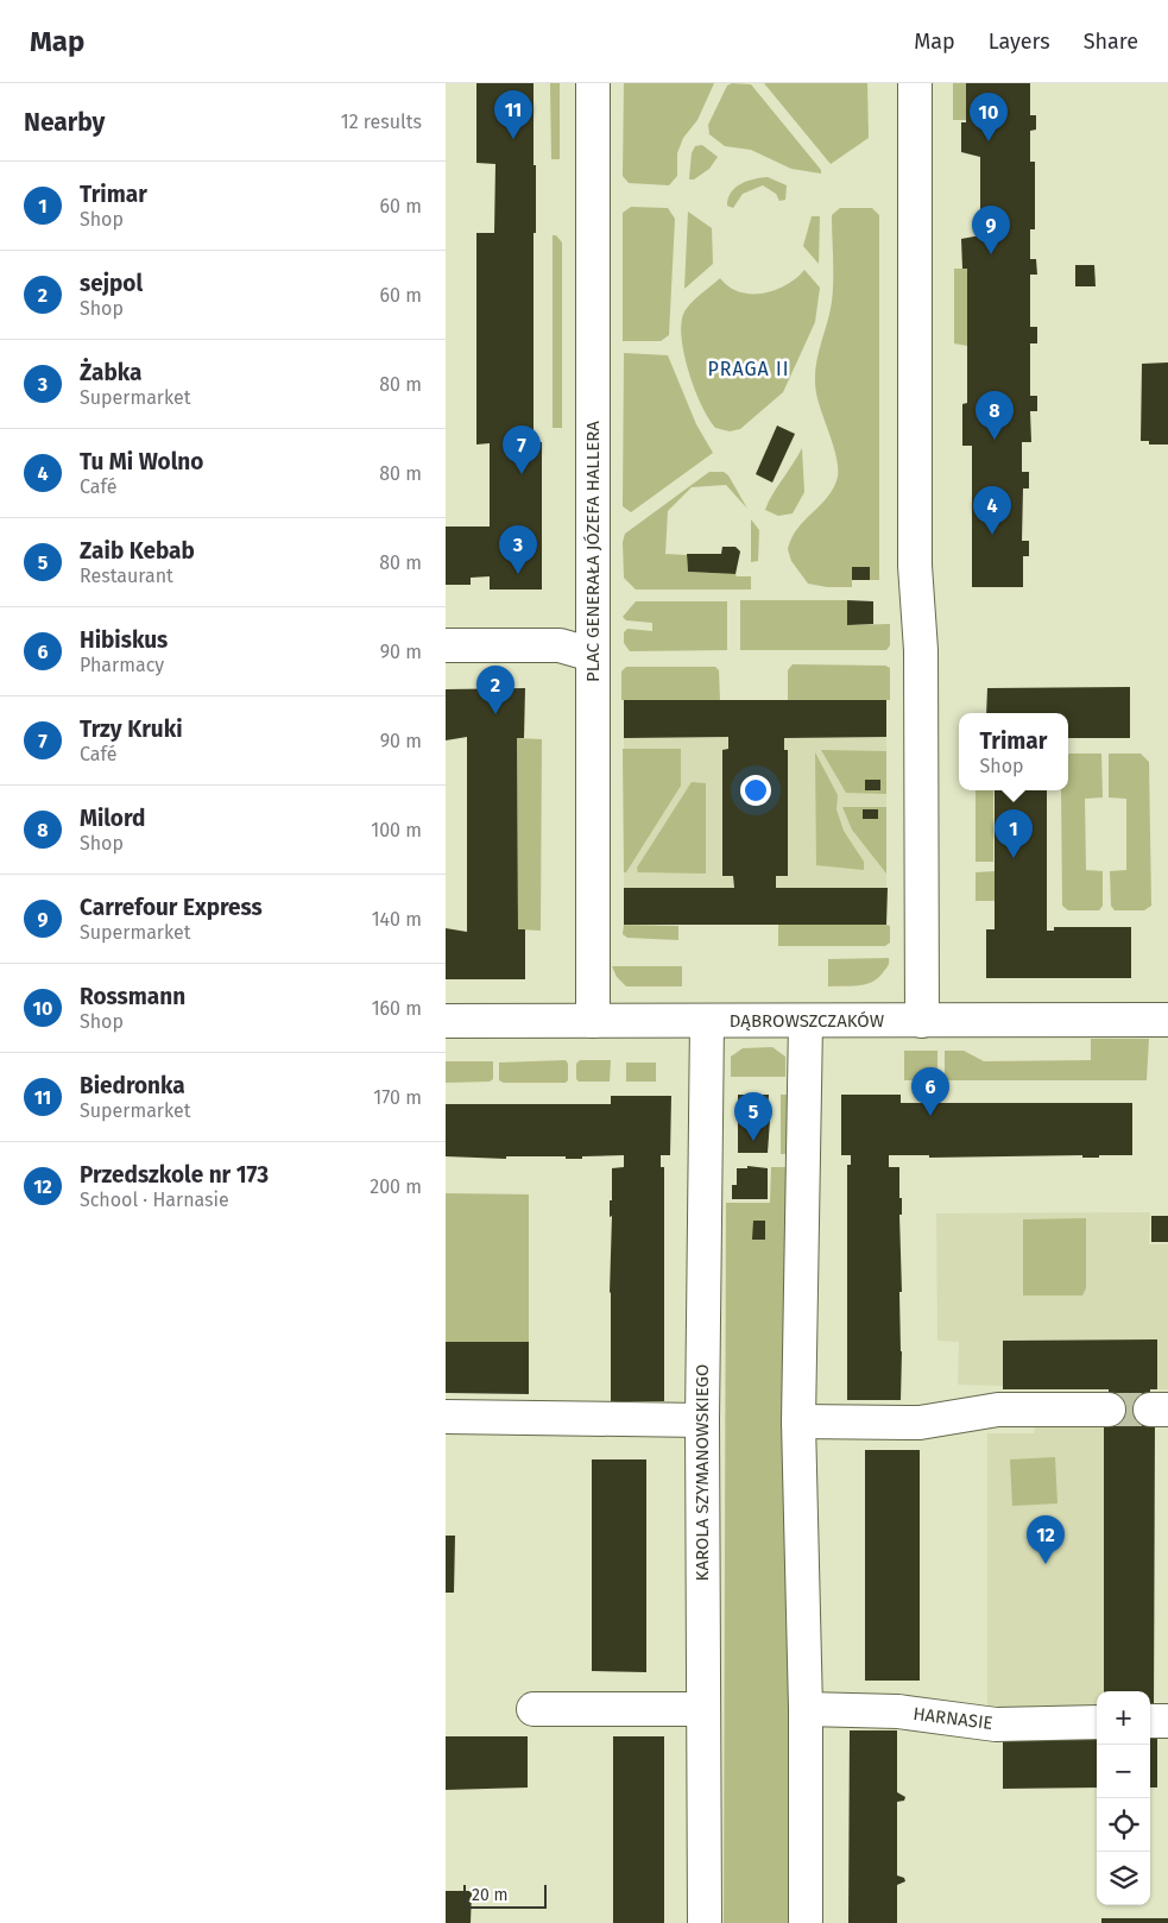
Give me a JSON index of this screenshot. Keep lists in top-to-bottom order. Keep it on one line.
{"streets":{"street":["PLAC GENERAŁA JÓZEFA HALLERA","DĄBROWSZCZAKÓW","KAROLA SZYMANOWSKIEGO","HARNASIE"]},"crossings":[["PLAC GENERAŁA JÓZEFA HALLERA","DĄBROWSZCZAKÓW"],["DĄBROWSZCZAKÓW","KAROLA SZYMANOWSKIEGO"]],"districts":["PRAGA II"],"scale_bar":"20 m","page":{"header":"Map","nav":["Map","Layers","Share"],"heading":["Nearby","12 results"],"pins":["11","10","9","8","7","4","3","2","1","6","5","12"],"list":[{"mark":"1","name":"Trimar","note":"Shop","value":"60 m"},{"mark":"2","name":"sejpol","note":"Shop","value":"60 m"},{"mark":"3","name":"Żabka","note":"Supermarket","value":"80 m"},{"mark":"4","name":"Tu Mi Wolno","note":"Café","value":"80 m"},{"mark":"5","name":"Zaib Kebab","note":"Restaurant","value":"80 m"},{"mark":"6","name":"Hibiskus","note":"Pharmacy","value":"90 m"},{"mark":"7","name":"Trzy Kruki","note":"Café","value":"90 m"},{"mark":"8","name":"Milord","note":"Shop","value":"100 m"},{"mark":"9","name":"Carrefour Express","note":"Supermarket","value":"140 m"},{"mark":"10","name":"Rossmann","note":"Shop","value":"160 m"},{"mark":"11","name":"Biedronka","note":"Supermarket","value":"170 m"},{"mark":"12","name":"Przedszkole nr 173","note":"School · Harnasie","value":"200 m"}],"popup":["Trimar","Shop"],"map_buttons":["+","−"],"scale":"20 m"}}
